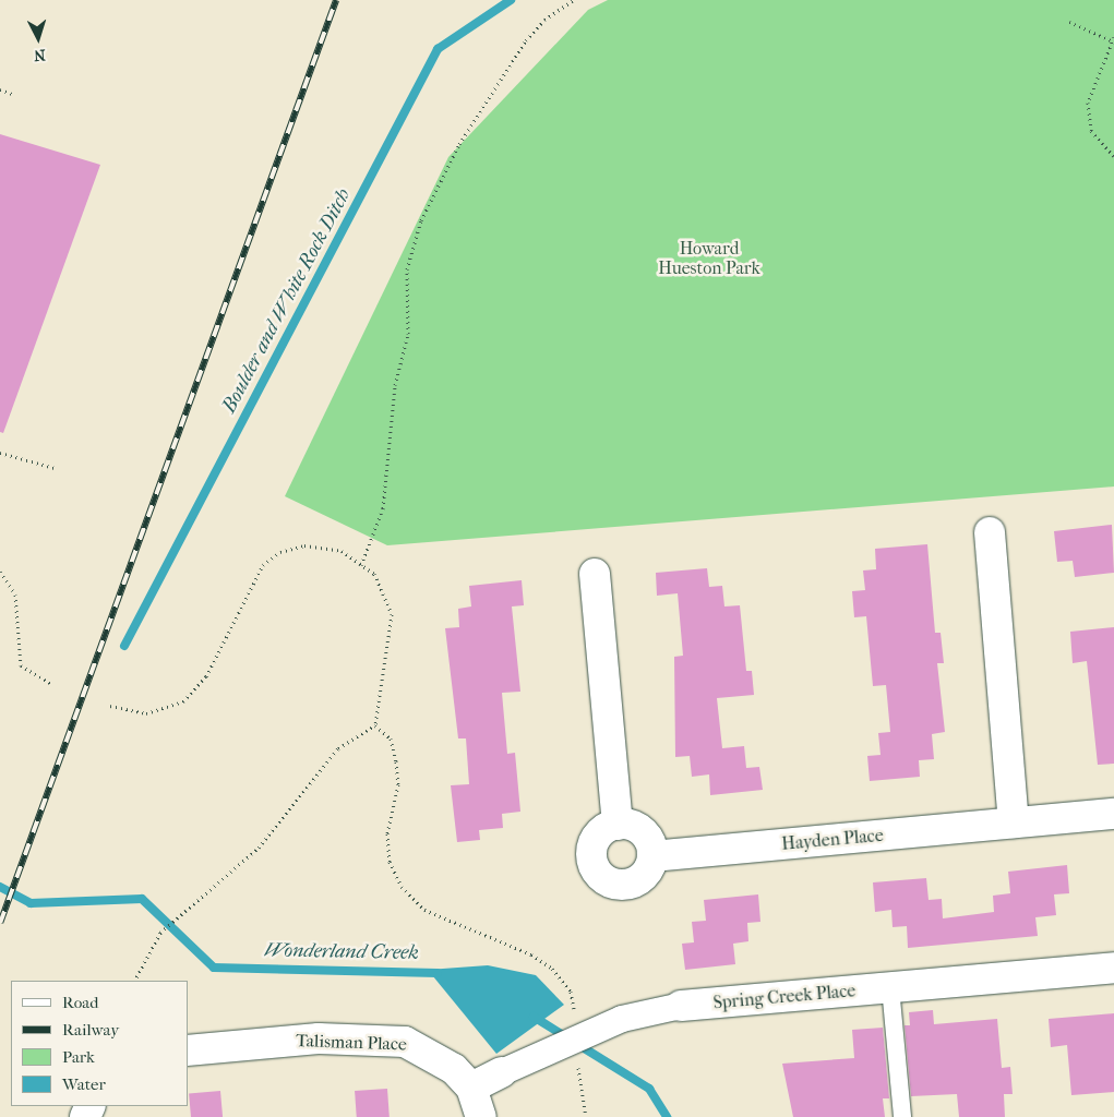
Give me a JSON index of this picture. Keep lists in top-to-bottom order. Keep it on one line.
{"streets":{"street":["Hayden Place","Spring Creek Place","Talisman Place"]},"crossings":[["Spring Creek Place","Talisman Place"]],"water":["Boulder and White Rock Ditch","Wonderland Creek"],"parks":["Howard Hueston Park"],"legend":["Road","Railway","Park","Water"],"north":"bottom"}
